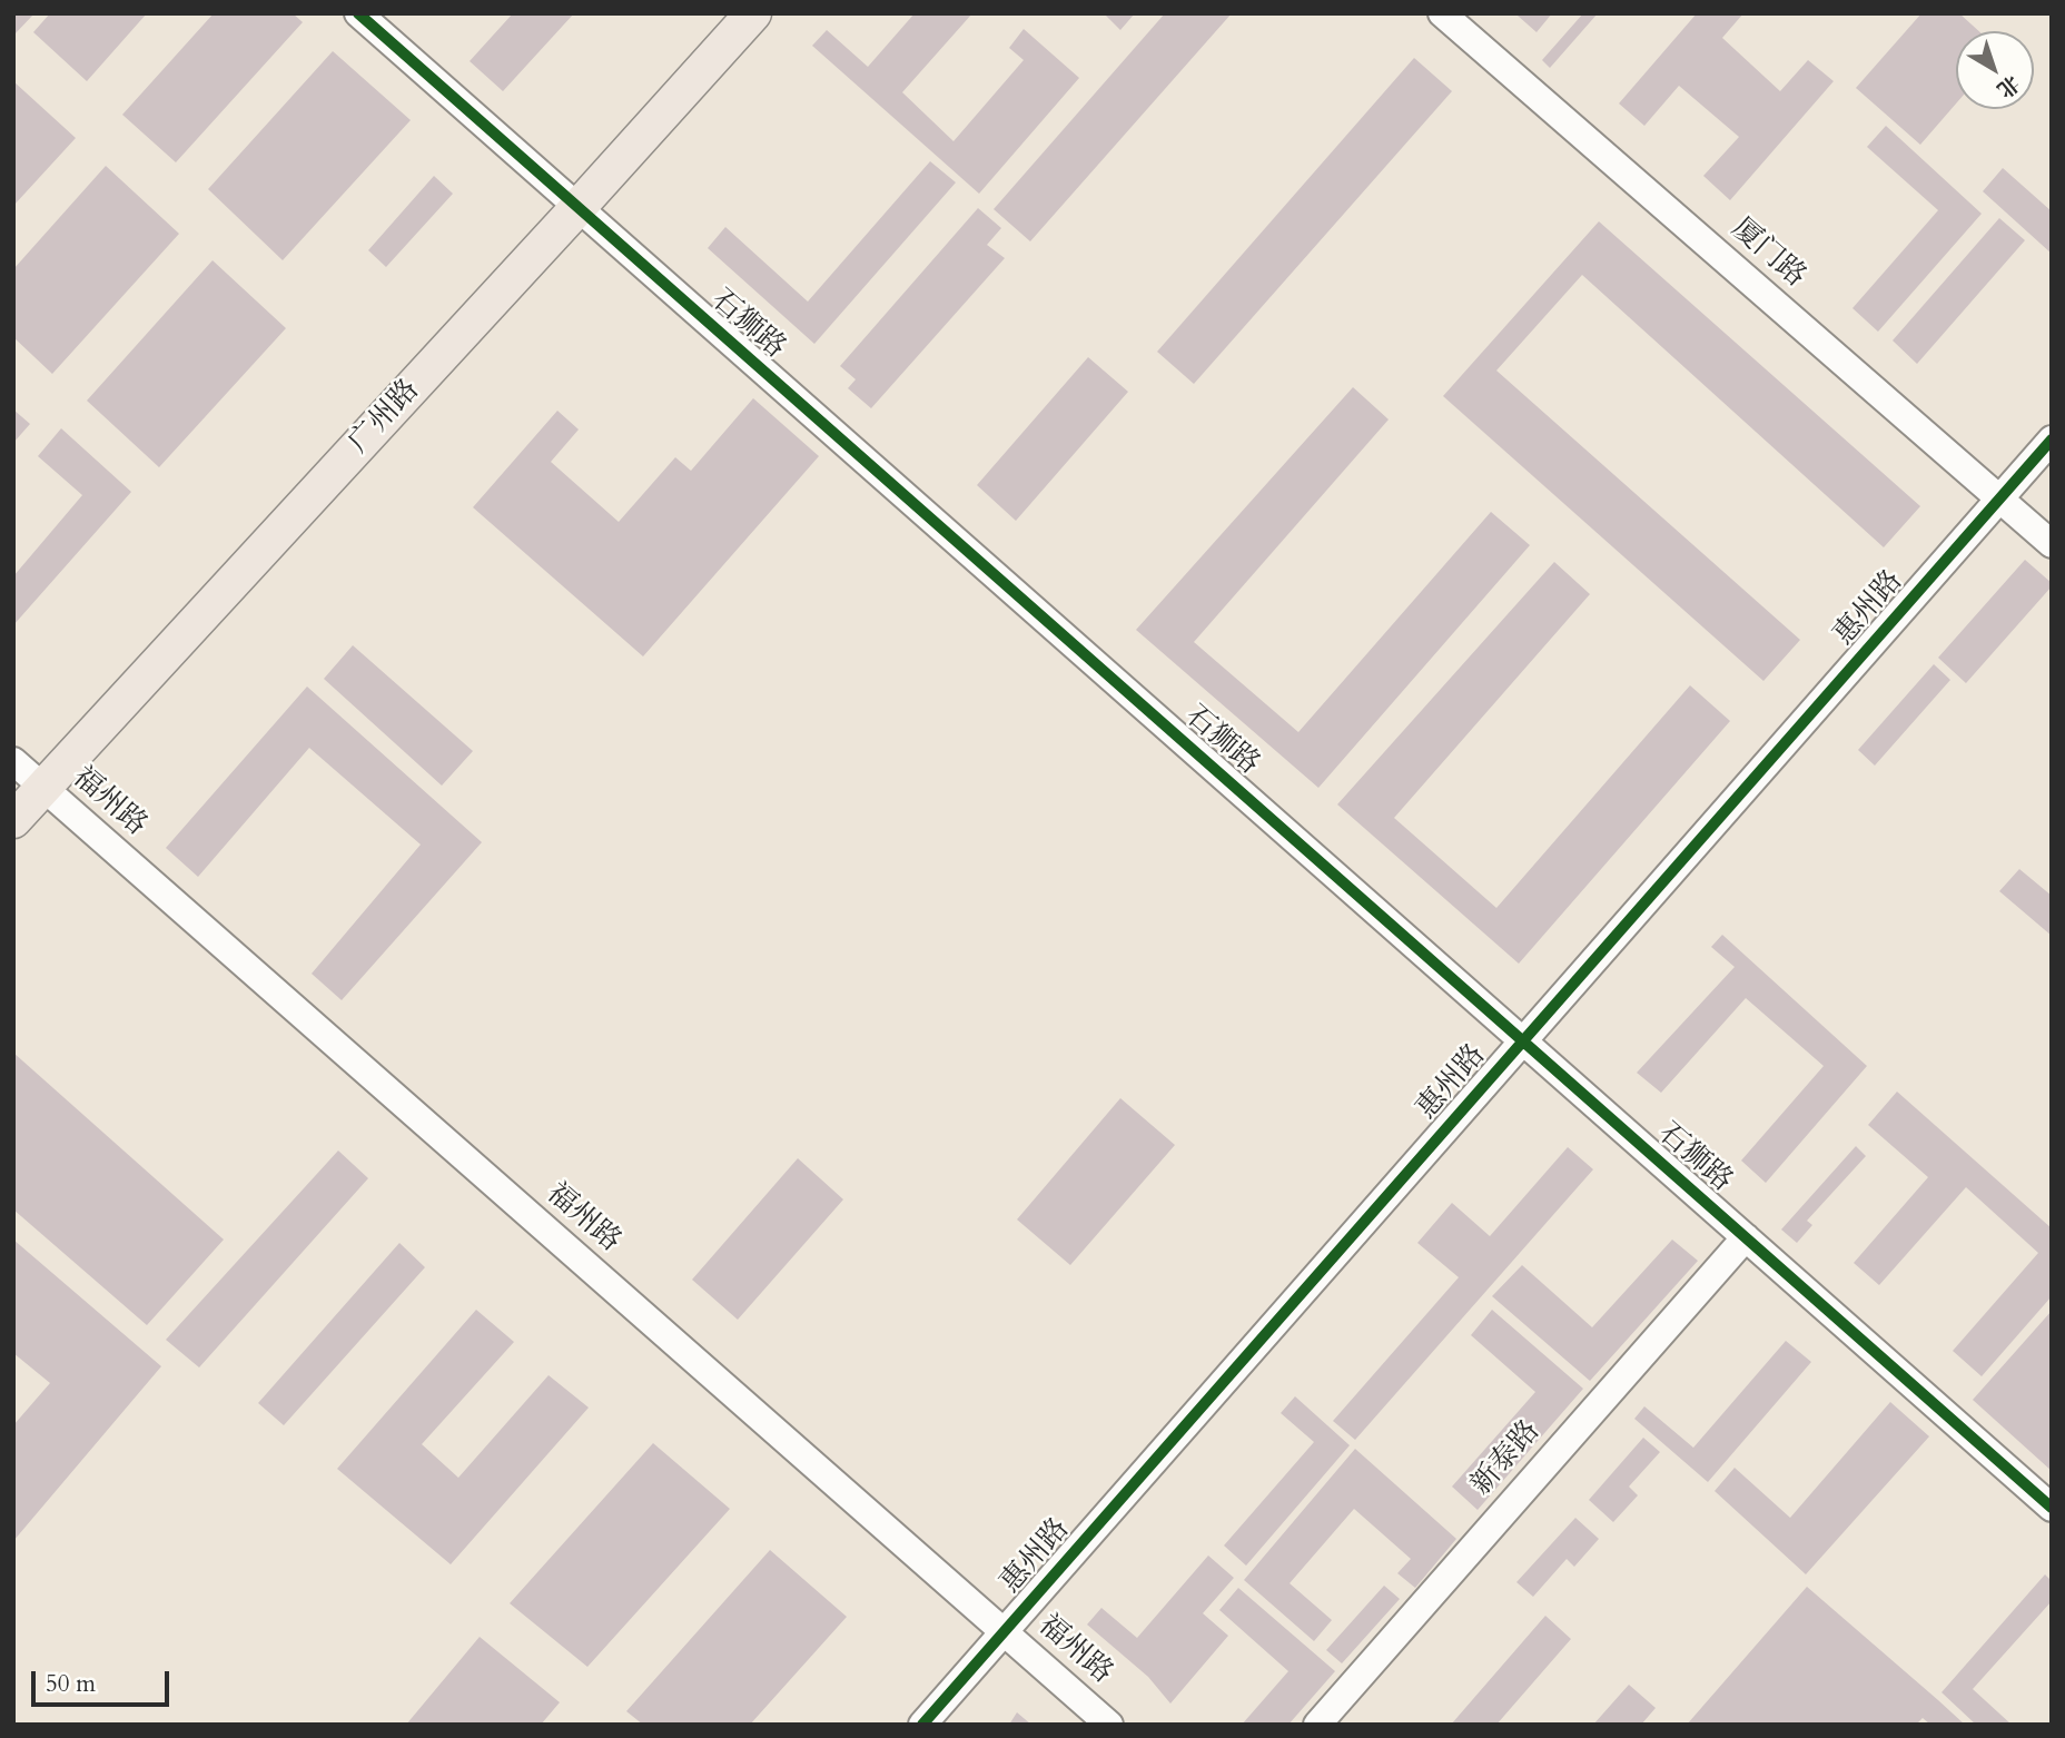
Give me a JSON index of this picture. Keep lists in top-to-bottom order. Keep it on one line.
{"streets":{"main road":["广州路"],"street":["厦门路","石狮路","惠州路","福州路","新泰路"]},"crossings":[["石狮路","广州路"],["石狮路","新泰路"],["广州路","福州路"]],"scale_bar":"50 m","north":"bottom right"}
